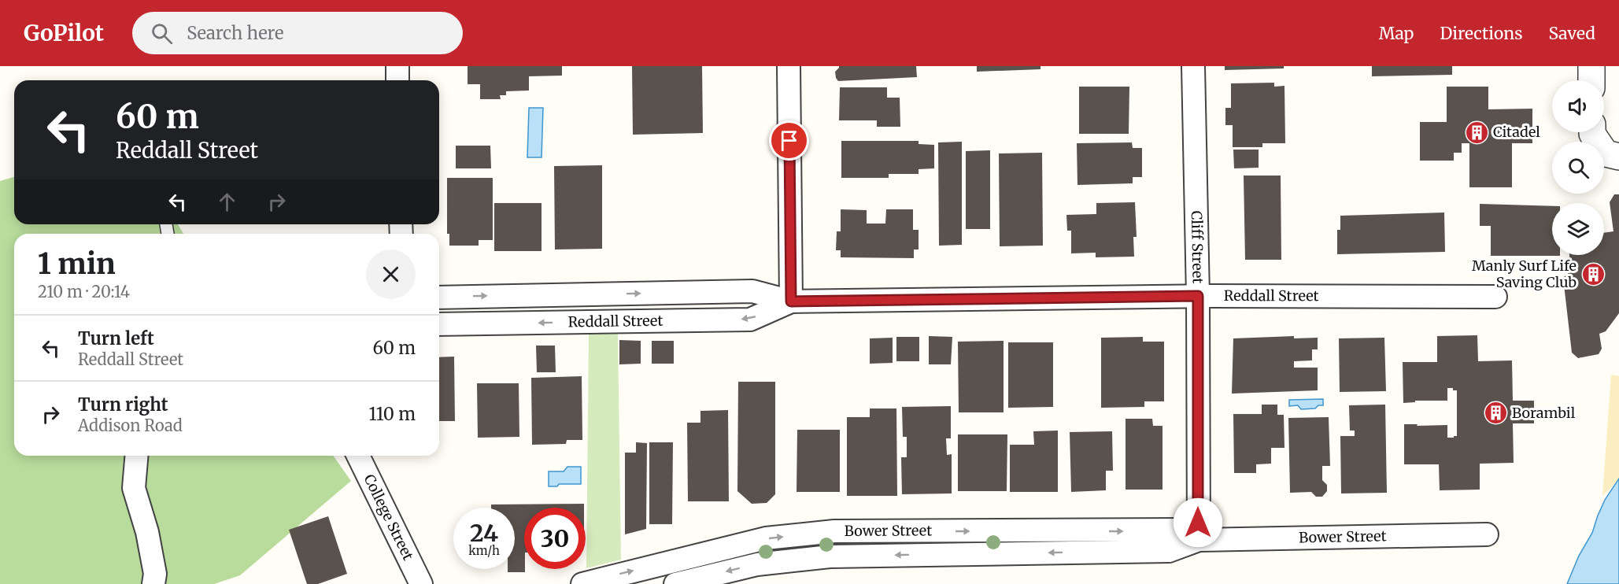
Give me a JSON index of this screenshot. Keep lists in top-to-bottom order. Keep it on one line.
{"streets":{"street":["Cliff Street","Reddall Street","College Street","Bower Street"]},"crossings":[["Cliff Street","Reddall Street"],["Cliff Street","Bower Street"]],"places":{"building":["Citadel","Manly Surf Life Saving Club","Borambil"]},"page":{"header":"GoPilot","search":"Search here","nav":["Map","Directions","Saved"],"turn":["60 m","Reddall Street"],"heading":["1 min","210 m · 20:14"],"list":[{"name":"Turn left","note":"Reddall Street","value":"60 m"},{"name":"Turn right","note":"Addison Road","value":"110 m"}],"speed":"24 km/h","limit":"30"}}
